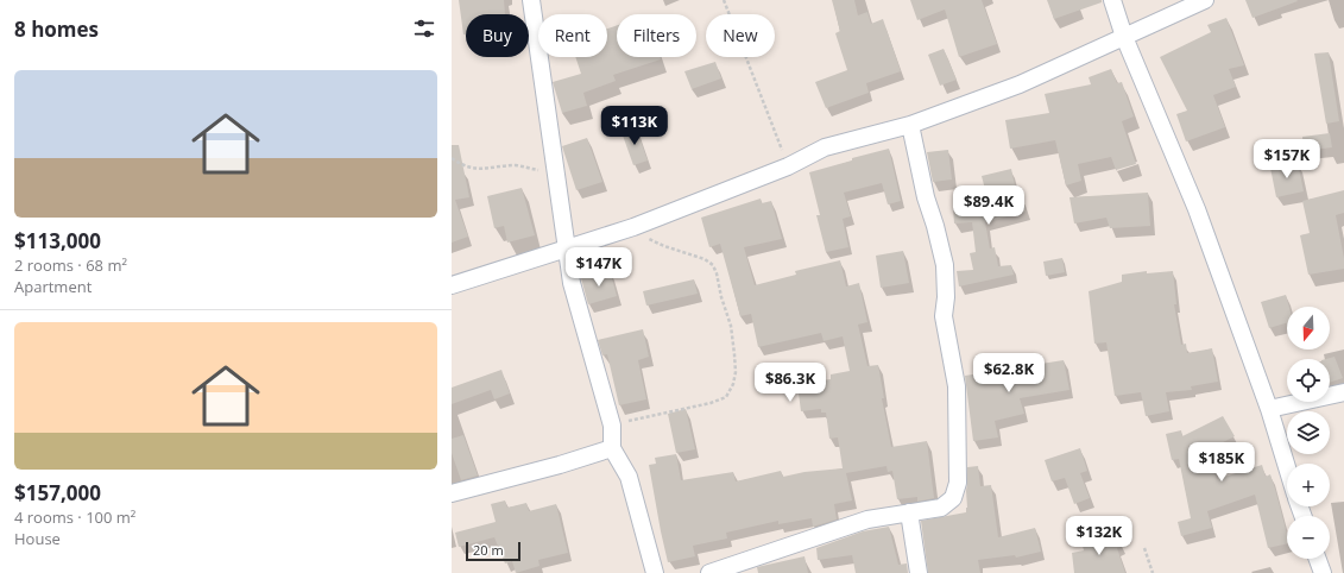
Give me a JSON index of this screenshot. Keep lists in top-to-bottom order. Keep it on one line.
{"scale_bar":"20 m","north":"bottom","page":{"heading":"8 homes","chip":["Buy","Rent","Filters","New"],"list":[{"name":"$113,000","note":"2 rooms · 68 m² · Apartment"},{"name":"$157,000","note":"4 rooms · 100 m² · House"}],"price":["$113K","$157K","$89.4K","$147K","$62.8K","$86.3K","$185K","$132K"],"map_buttons":["+","−"],"scale":"20 m"}}
